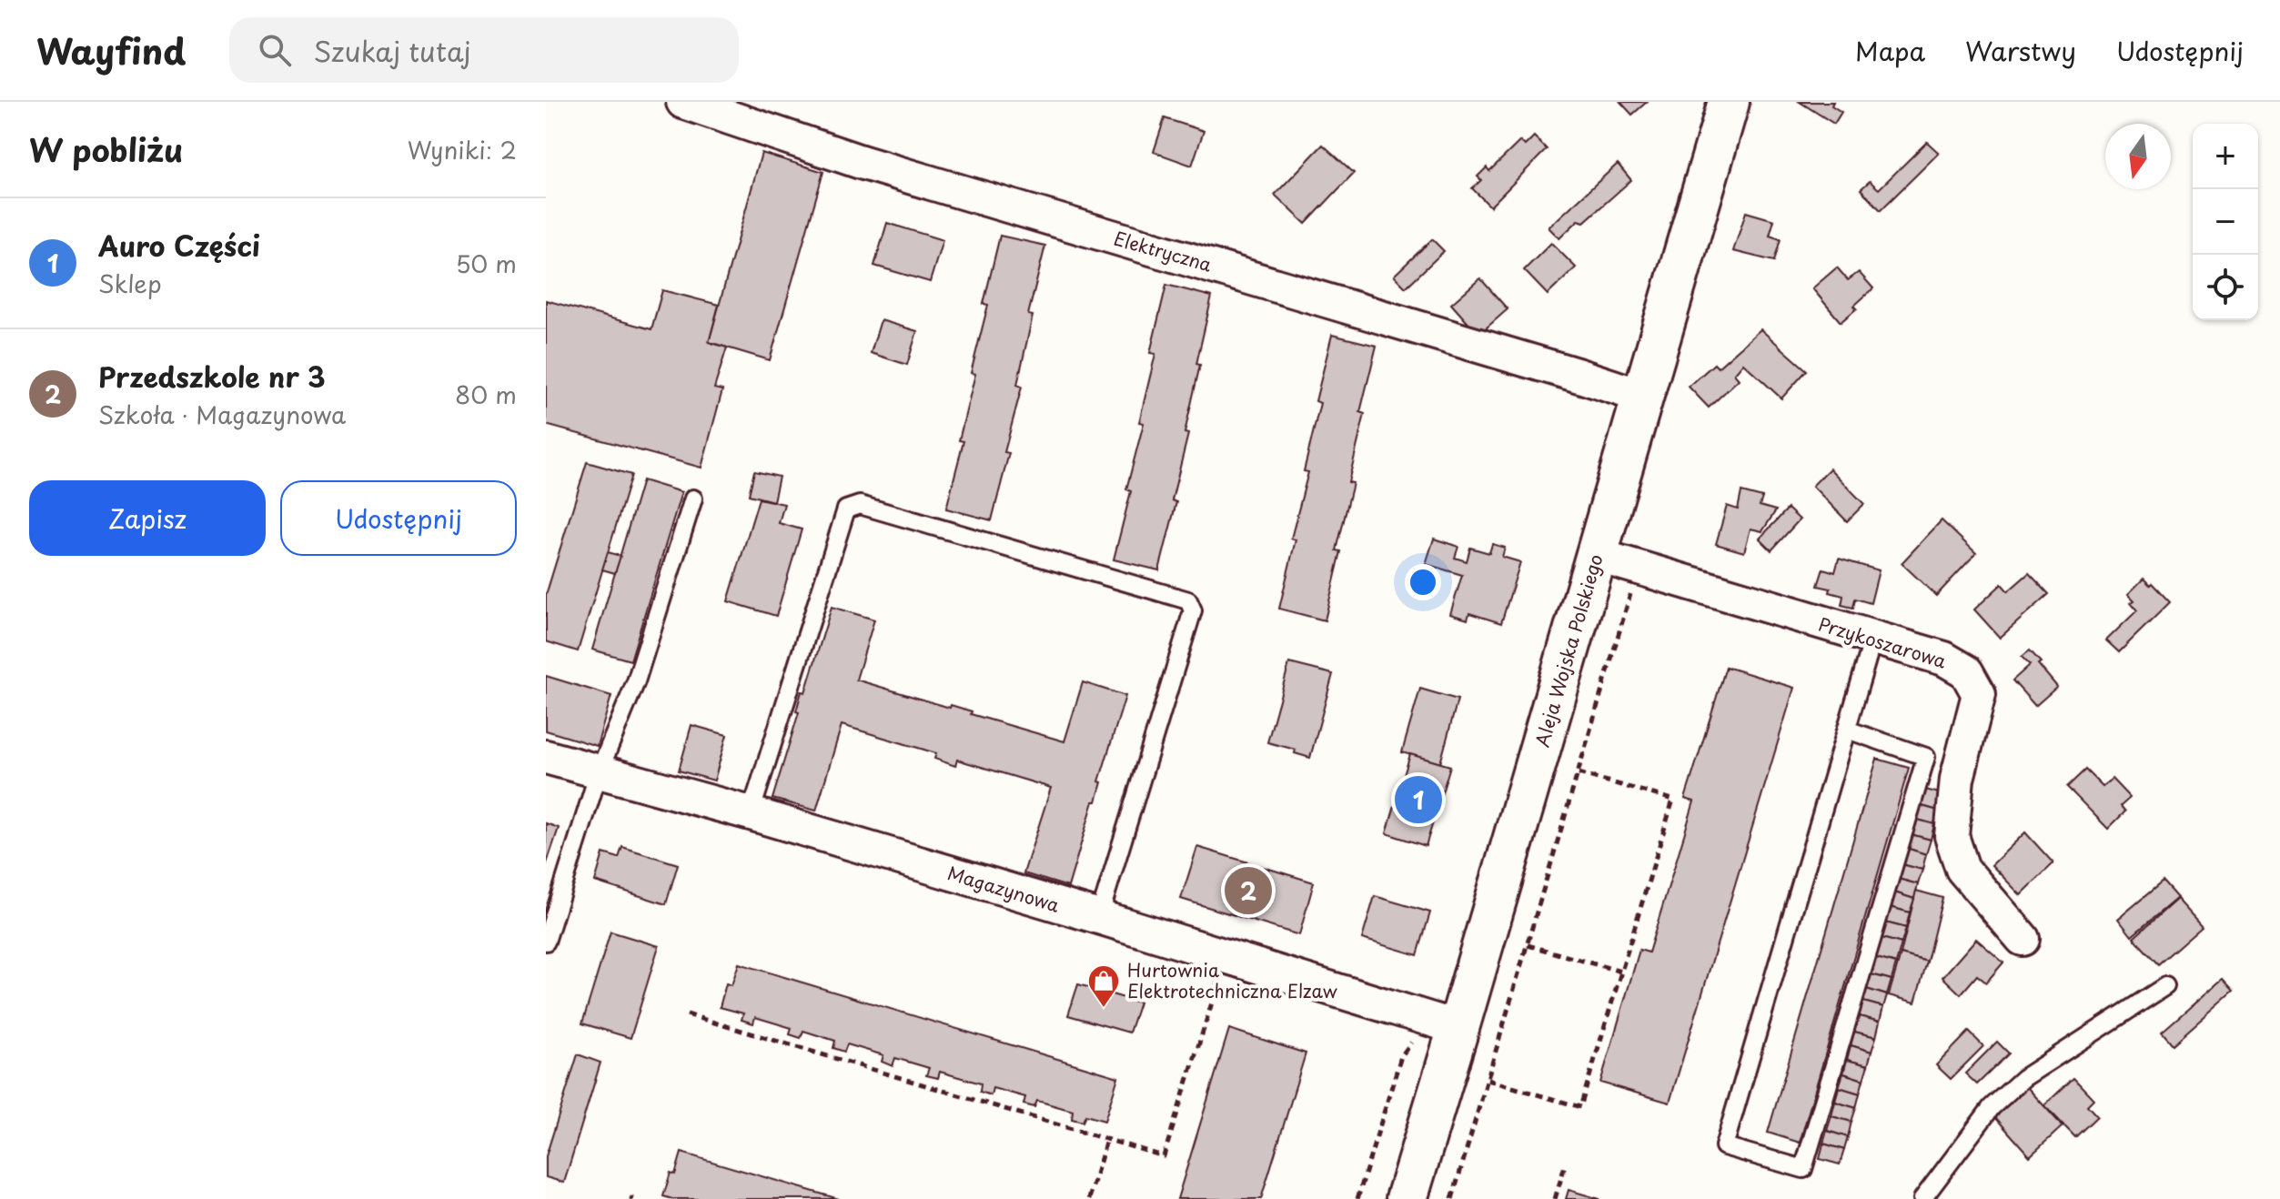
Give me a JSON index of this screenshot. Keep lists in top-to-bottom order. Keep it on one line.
{"streets":{"main road":["Aleja Wojska Polskiego"],"street":["Elektryczna","Przykoszarowa","Magazynowa"]},"crossings":[["Elektryczna","Aleja Wojska Polskiego"],["Przykoszarowa","Aleja Wojska Polskiego"],["Aleja Wojska Polskiego","Magazynowa"]],"places":{"shop":["Hurtownia Elektrotechniczna Elzaw"]},"north":"bottom","page":{"header":"Wayfind","search":"Szukaj tutaj","nav":["Mapa","Warstwy","Udostępnij"],"heading":["W pobliżu","Wyniki: 2"],"map_buttons":["+","−"],"list":[{"mark":"1","name":"Auro Części","note":"Sklep","value":"50 m"},{"mark":"2","name":"Przedszkole nr 3","note":"Szkoła · Magazynowa","value":"80 m"}],"buttons":["Zapisz","Udostępnij"],"pins":["1","2"]}}
